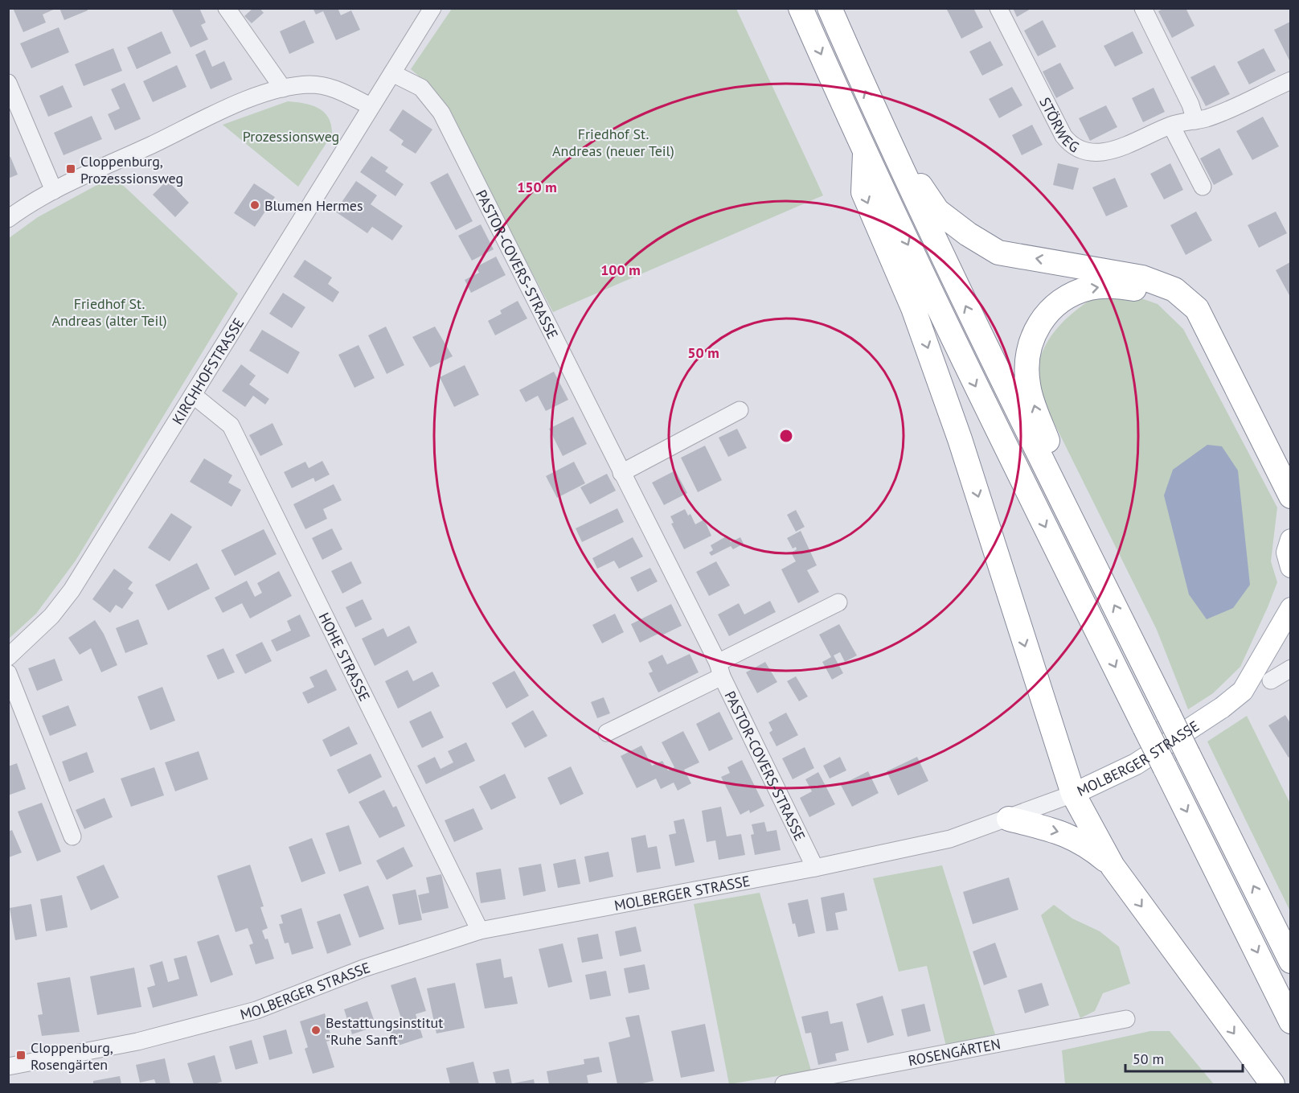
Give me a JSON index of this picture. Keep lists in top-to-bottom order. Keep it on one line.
{"streets":{"main road":["MOLBERGER STRASSE"],"street":["STÖRWEG","PASTOR-COVERS-STRASSE","KIRCHHOFSTRASSE","HOHE STRASSE","ROSENGÄRTEN"]},"crossings":[["PASTOR-COVERS-STRASSE","KIRCHHOFSTRASSE"],["PASTOR-COVERS-STRASSE","MOLBERGER STRASSE"],["KIRCHHOFSTRASSE","HOHE STRASSE"],["HOHE STRASSE","MOLBERGER STRASSE"]],"parks":["Friedhof St. Andreas (neuer Teil)","Prozessionsweg","Friedhof St. Andreas (alter Teil)"],"places":{"transit":["Cloppenburg, Prozesssionsweg","Cloppenburg, Rosengärten"],"other":["Blumen Hermes","Bestattungsinstitut \"Ruhe Sanft\""]},"scale_bar":"50 m","rings":["150 m","100 m","50 m"]}
